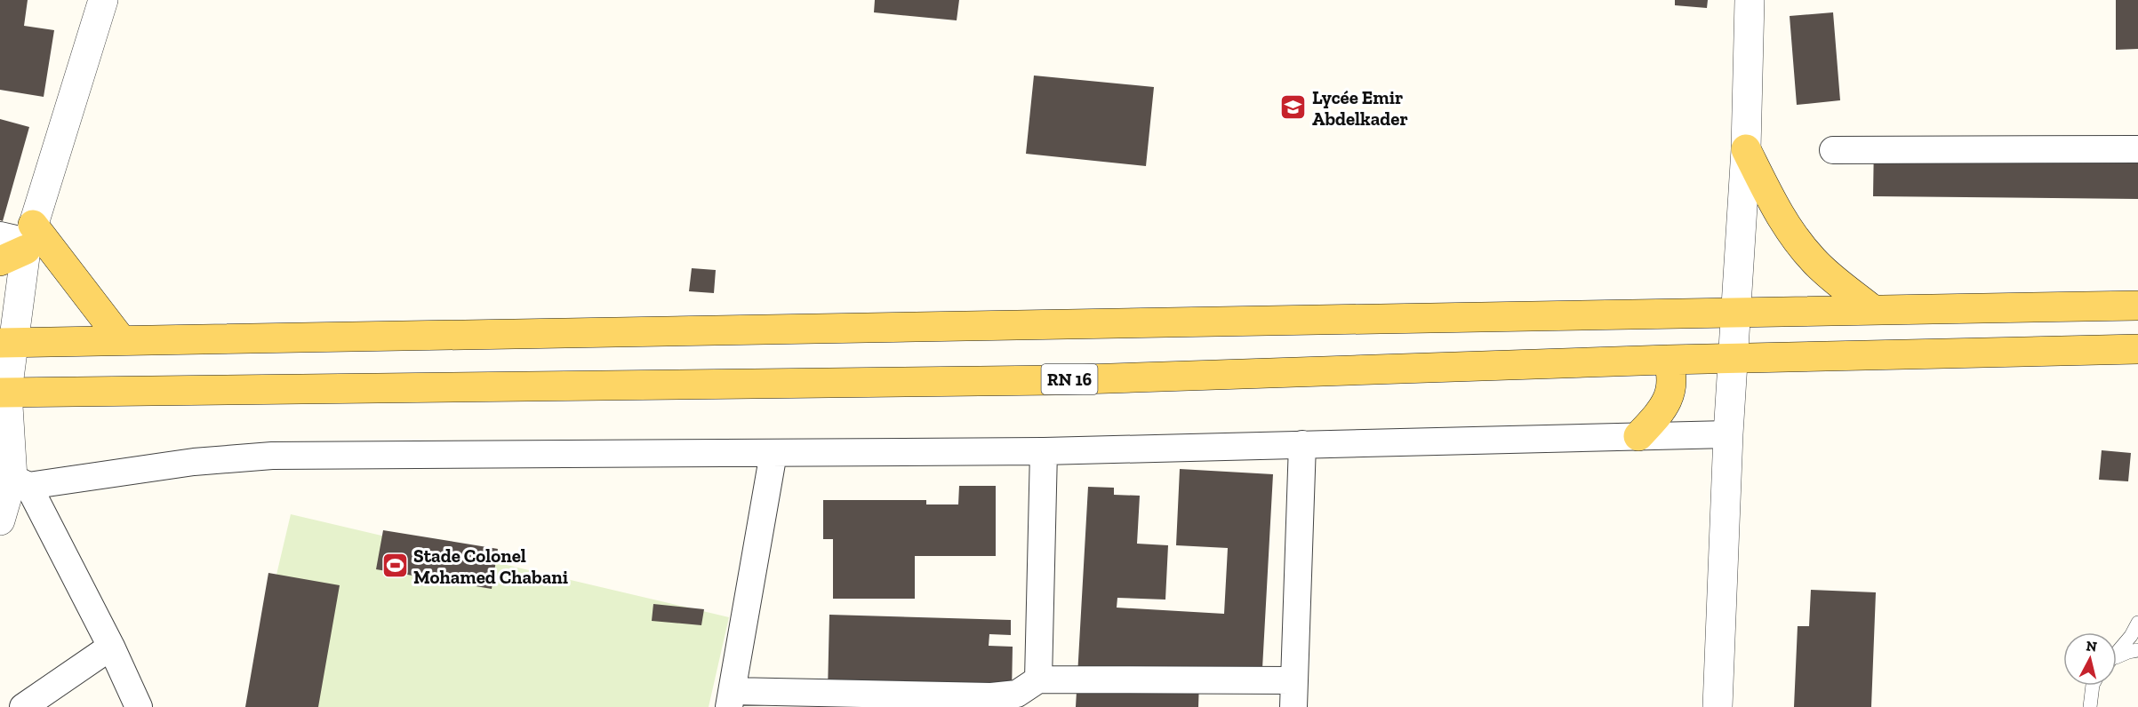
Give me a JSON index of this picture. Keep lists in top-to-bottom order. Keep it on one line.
{"streets":{"main road":["RN 16"]},"places":{"school or university":["Lycée Emir Abdelkader"],"sports":["Stade Colonel Mohamed Chabani"]},"north":"top"}
